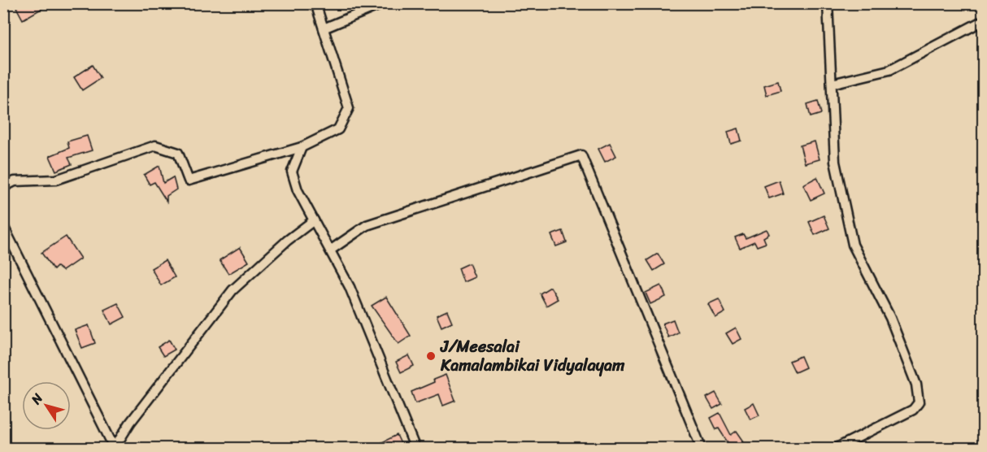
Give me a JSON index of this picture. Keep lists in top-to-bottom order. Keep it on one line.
{"places":["J/Meesalai Kamalambikai Vidyalayam"],"north":"top left"}
